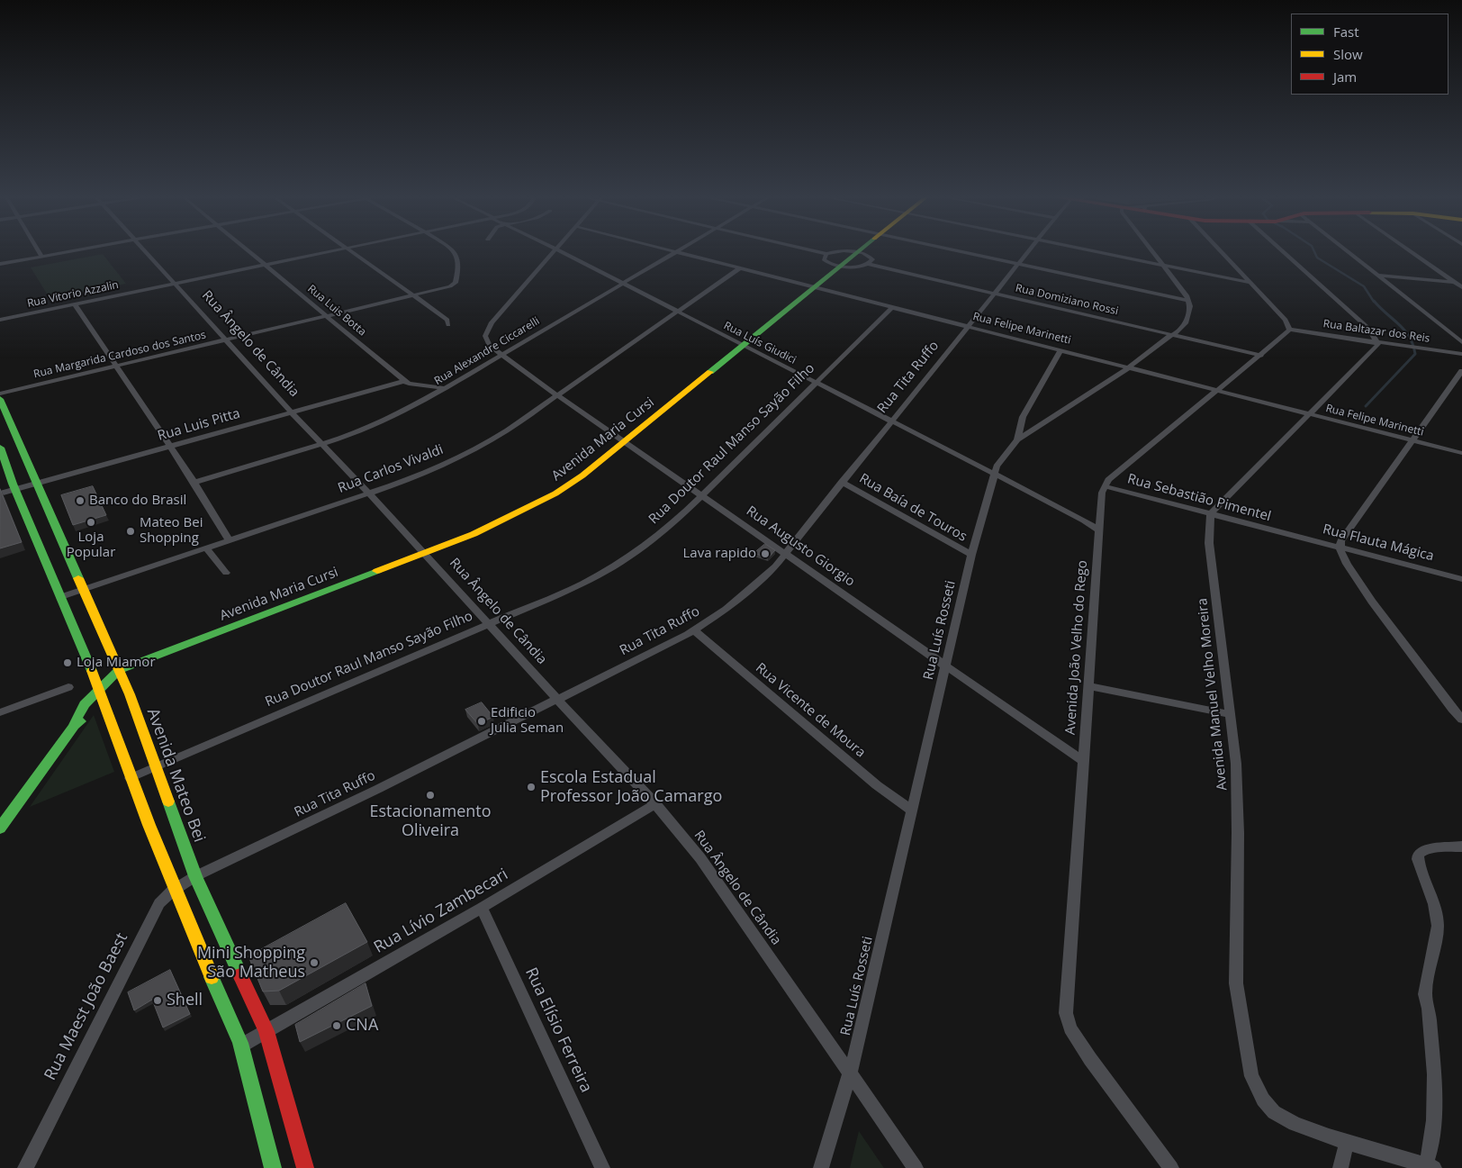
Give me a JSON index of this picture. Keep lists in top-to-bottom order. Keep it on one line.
{"streets":{"main road":["Avenida Maria Cursi","Avenida Mateo Bei"],"street":["Rua Vitorio Azzalin","Rua Domiziano Rossi","Rua Luis Botta","Rua Felipe Marinetti","Rua Baltazar dos Reis","Rua Luís Giudici","Rua Ângelo de Cândia","Rua Alexandre Ciccarelli","Rua Margarida Cardoso dos Santos","Rua Tita Ruffo","Rua Luis Pitta","Rua Doutor Raul Manso Sayão Filho","Rua Carlos Vivaldi","Rua Sebastião Pimentel","Rua Baía de Touros","Rua Flauta Mágica","Rua Augusto Giorgio","Rua Luís Rosseti","Avenida João Velho do Rego","Avenida Manuel Velho Moreira","Rua Vicente de Moura","Rua Lívio Zambecari","Rua Maest João Baest","Rua Elísio Ferreira"]},"crossings":[["Rua Vitorio Azzalin","Rua Luis Botta"],["Rua Vitorio Azzalin","Rua Ângelo de Cândia"],["Rua Domiziano Rossi","Rua Tita Ruffo"],["Rua Domiziano Rossi","Avenida Maria Cursi"],["Rua Domiziano Rossi","Rua Luís Rosseti"],["Rua Luis Botta","Rua Alexandre Ciccarelli"],["Rua Luis Botta","Rua Margarida Cardoso dos Santos"],["Rua Luis Botta","Rua Luis Pitta"],["Rua Felipe Marinetti","Rua Alexandre Ciccarelli"],["Rua Felipe Marinetti","Rua Tita Ruffo"],["Rua Felipe Marinetti","Avenida Maria Cursi"],["Rua Felipe Marinetti","Rua Doutor Raul Manso Sayão Filho"],["Rua Felipe Marinetti","Rua Carlos Vivaldi"],["Rua Felipe Marinetti","Rua Luís Rosseti"],["Rua Luís Giudici","Rua Alexandre Ciccarelli"],["Rua Luís Giudici","Rua Tita Ruffo"],["Rua Luís Giudici","Avenida Maria Cursi"],["Rua Luís Giudici","Rua Doutor Raul Manso Sayão Filho"],["Rua Luís Giudici","Rua Carlos Vivaldi"],["Rua Luís Giudici","Rua Luís Rosseti"],["Rua Luís Giudici","Avenida João Velho do Rego"],["Rua Ângelo de Cândia","Rua Alexandre Ciccarelli"],["Rua Ângelo de Cândia","Rua Margarida Cardoso dos Santos"],["Rua Ângelo de Cândia","Rua Tita Ruffo"],["Rua Ângelo de Cândia","Rua Luis Pitta"],["Rua Ângelo de Cândia","Avenida Maria Cursi"],["Rua Ângelo de Cândia","Rua Doutor Raul Manso Sayão Filho"],["Rua Ângelo de Cândia","Rua Carlos Vivaldi"],["Rua Ângelo de Cândia","Rua Luís Rosseti"],["Rua Ângelo de Cândia","Rua Lívio Zambecari"],["Rua Alexandre Ciccarelli","Rua Augusto Giorgio"],["Rua Tita Ruffo","Rua Baía de Touros"],["Rua Tita Ruffo","Rua Augusto Giorgio"],["Rua Tita Ruffo","Rua Vicente de Moura"],["Rua Tita Ruffo","Avenida Mateo Bei"],["Rua Tita Ruffo","Rua Maest João Baest"],["Rua Luis Pitta","Avenida Mateo Bei"],["Avenida Maria Cursi","Rua Augusto Giorgio"],["Avenida Maria Cursi","Avenida Mateo Bei"],["Rua Doutor Raul Manso Sayão Filho","Rua Augusto Giorgio"],["Rua Doutor Raul Manso Sayão Filho","Avenida Mateo Bei"],["Rua Carlos Vivaldi","Rua Augusto Giorgio"],["Rua Carlos Vivaldi","Avenida Mateo Bei"],["Rua Sebastião Pimentel","Rua Flauta Mágica"],["Rua Sebastião Pimentel","Avenida João Velho do Rego"],["Rua Sebastião Pimentel","Avenida Manuel Velho Moreira"],["Rua Baía de Touros","Rua Luís Rosseti"],["Rua Augusto Giorgio","Rua Luís Rosseti"],["Rua Augusto Giorgio","Avenida João Velho do Rego"],["Rua Luís Rosseti","Rua Vicente de Moura"],["Avenida Mateo Bei","Rua Lívio Zambecari"],["Avenida Mateo Bei","Rua Maest João Baest"],["Rua Lívio Zambecari","Rua Elísio Ferreira"]],"places":["Banco do Brasil","Loja Popular","Mateo Bei Shopping","Lava rapido","Loja Miamor","Edificio Julia Seman","Escola Estadual Professor João Camargo","Estacionamento Oliveira","Mini Shopping São Matheus","Shell","CNA"],"legend":["Fast","Slow","Jam"]}
